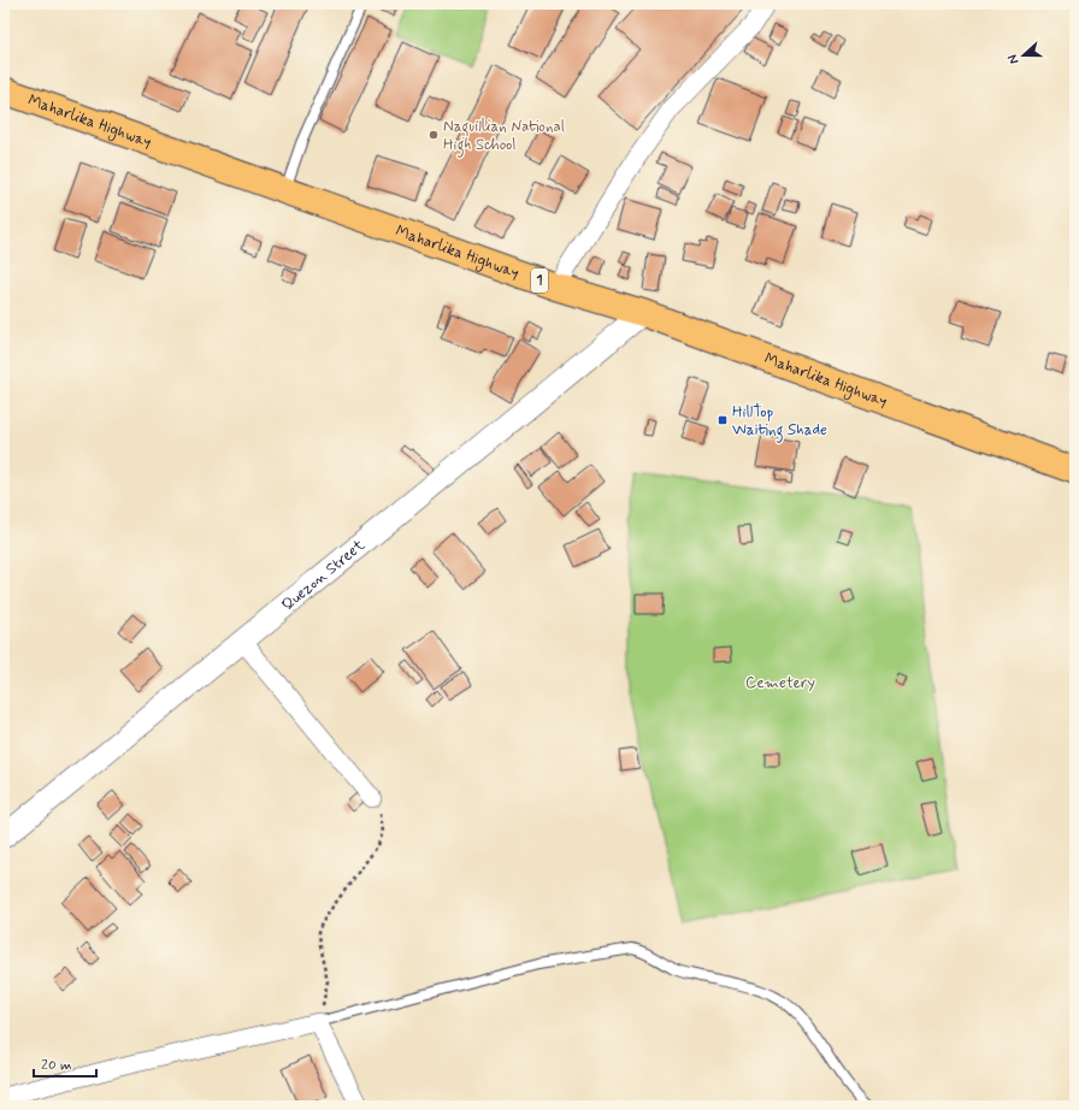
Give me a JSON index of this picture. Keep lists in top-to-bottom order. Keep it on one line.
{"streets":{"highway":["Maharlika Highway","1"],"street":["Quezon Street"]},"crossings":[["Maharlika Highway","Quezon Street"]],"parks":["Cemetery"],"places":{"other":["Naguillian National High School"],"transit":["HillTop Waiting Shade"]},"scale_bar":"20 m","north":"left"}
